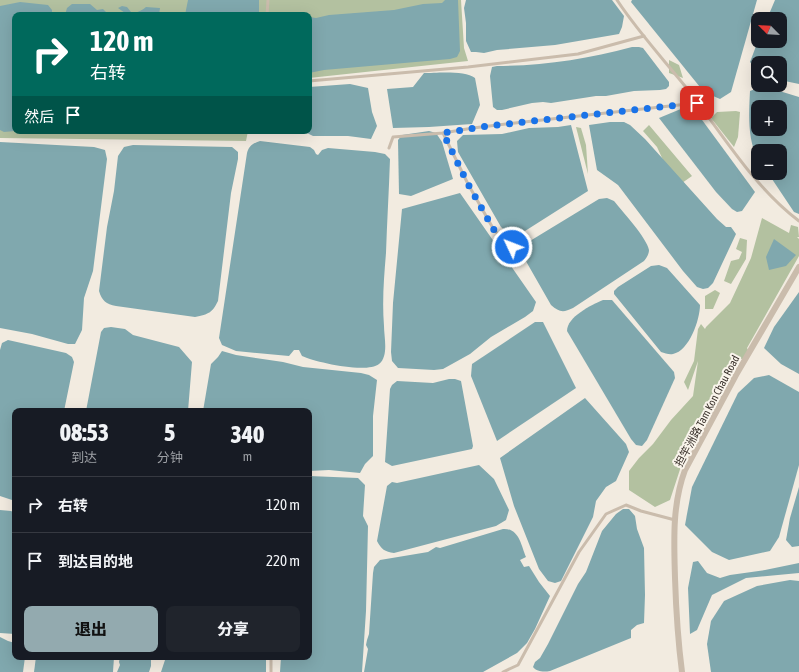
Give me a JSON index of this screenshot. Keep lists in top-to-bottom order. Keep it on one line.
{"streets":{"street":["担竿洲路 Tam Kon Chau Road"]},"north":"top left","page":{"map_buttons":["+","−"],"turn":["120 m","右转"],"then":"然后","eta":["08:53","到达","5","分钟","340","m"],"list":[{"name":"右转","value":"120 m"},{"name":"到达目的地","value":"220 m"}],"buttons":["退出","分享"]}}
